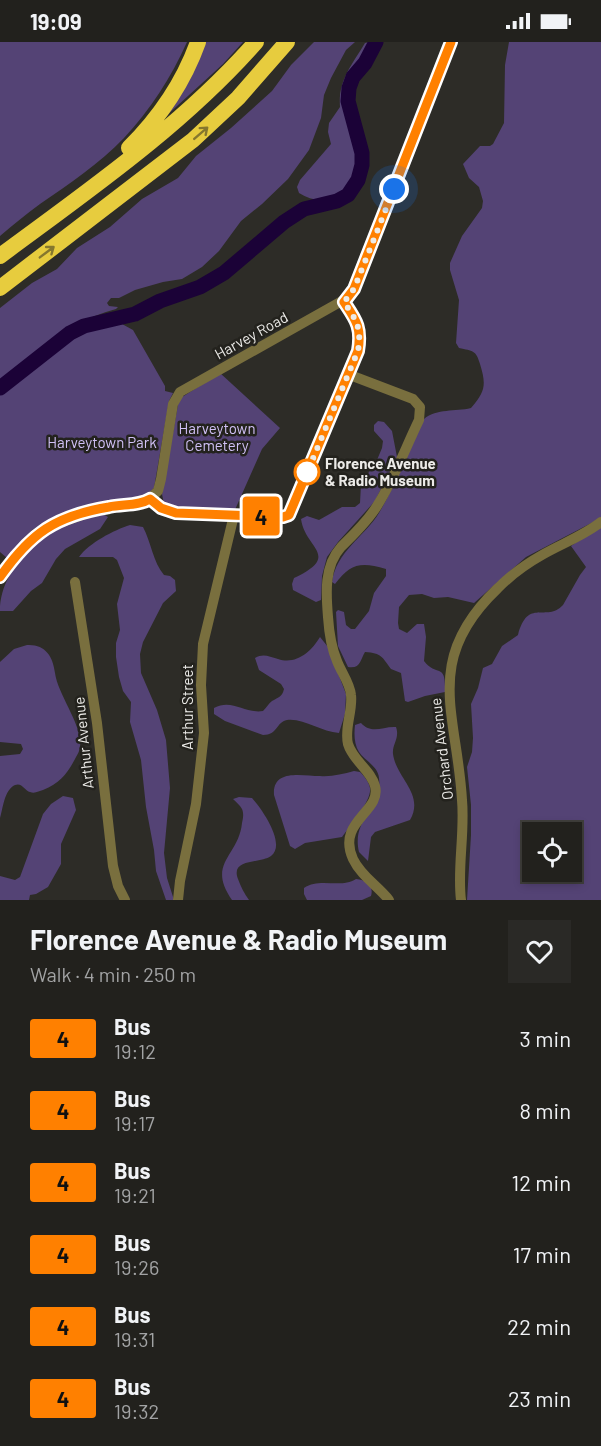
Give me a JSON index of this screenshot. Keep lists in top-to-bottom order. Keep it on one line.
{"streets":{"street":["Harvey Road","Arthur Street","Arthur Avenue","Orchard Avenue"]},"parks":["Harveytown Cemetery","Harveytown Park"],"places":["Florence Avenue & Radio Museum"],"lines":["bus line 4"],"page":{"status":"19:09","on_map":"4","heading":["Florence Avenue & Radio Museum","Walk · 4 min · 250 m"],"list":[{"mark":"4","name":"Bus","note":"19:12","value":"3 min"},{"mark":"4","name":"Bus","note":"19:17","value":"8 min"},{"mark":"4","name":"Bus","note":"19:21","value":"12 min"},{"mark":"4","name":"Bus","note":"19:26","value":"17 min"},{"mark":"4","name":"Bus","note":"19:31","value":"22 min"},{"mark":"4","name":"Bus","note":"19:32","value":"23 min"}]}}
